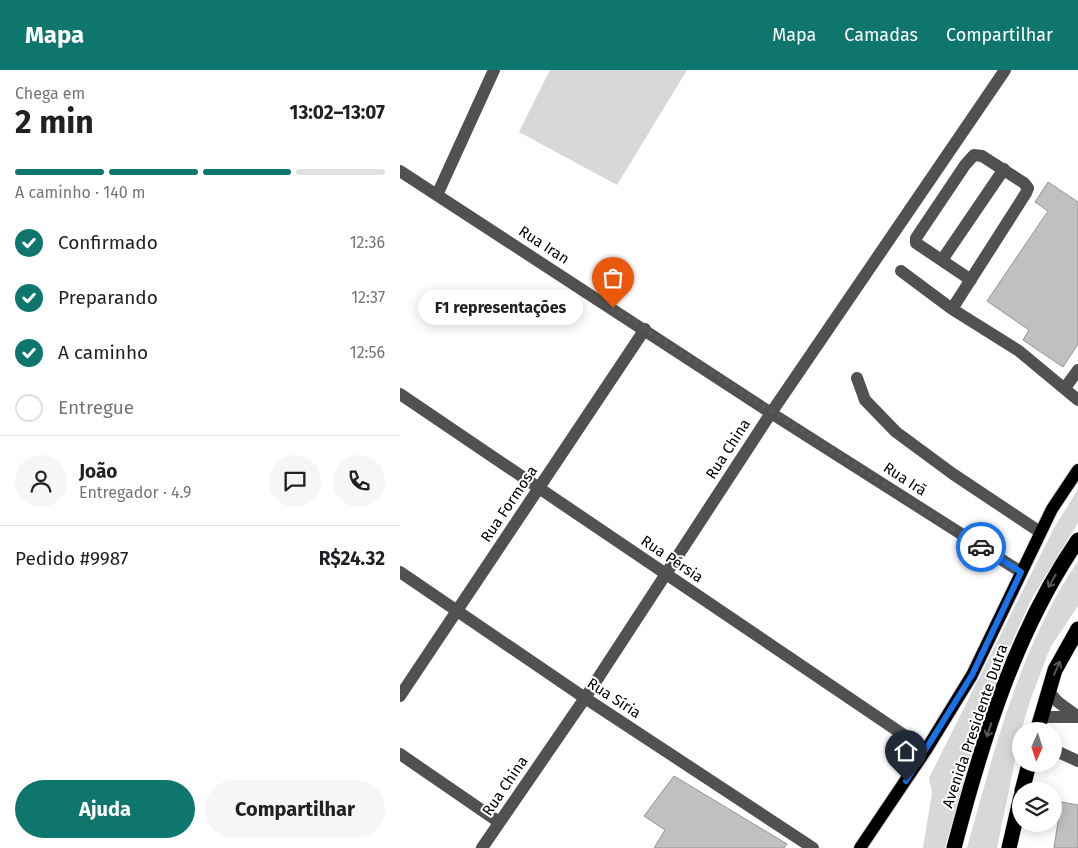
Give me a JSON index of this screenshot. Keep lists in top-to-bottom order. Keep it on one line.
{"streets":{"highway":["Avenida Presidente Dutra"],"street":["Rua Iran","Rua China","Rua Irã","Rua Formosa","Rua Pérsia","Rua Síria"]},"crossings":[["Rua Iran","Rua China"],["Rua Iran","Rua Irã"],["Rua Iran","Rua Formosa"],["Rua China","Rua Irã"],["Rua China","Rua Pérsia"],["Rua China","Rua Síria"],["Rua Formosa","Rua Pérsia"],["Rua Formosa","Rua Síria"]],"places":["F1 representações"],"north":"bottom","page":{"header":"Mapa","nav":["Mapa","Camadas","Compartilhar"],"heading":["2 min","Chega em","13:02–13:07"],"panel":["João","Entregador · 4.9","Pedido #9987","R$24.32"],"bar":"A caminho · 140 m","list":[["Confirmado","12:36"],["Preparando","12:37"],["A caminho","12:56"],"Entregue"],"bubble":"F1 representações","buttons":["Ajuda","Compartilhar"]}}
